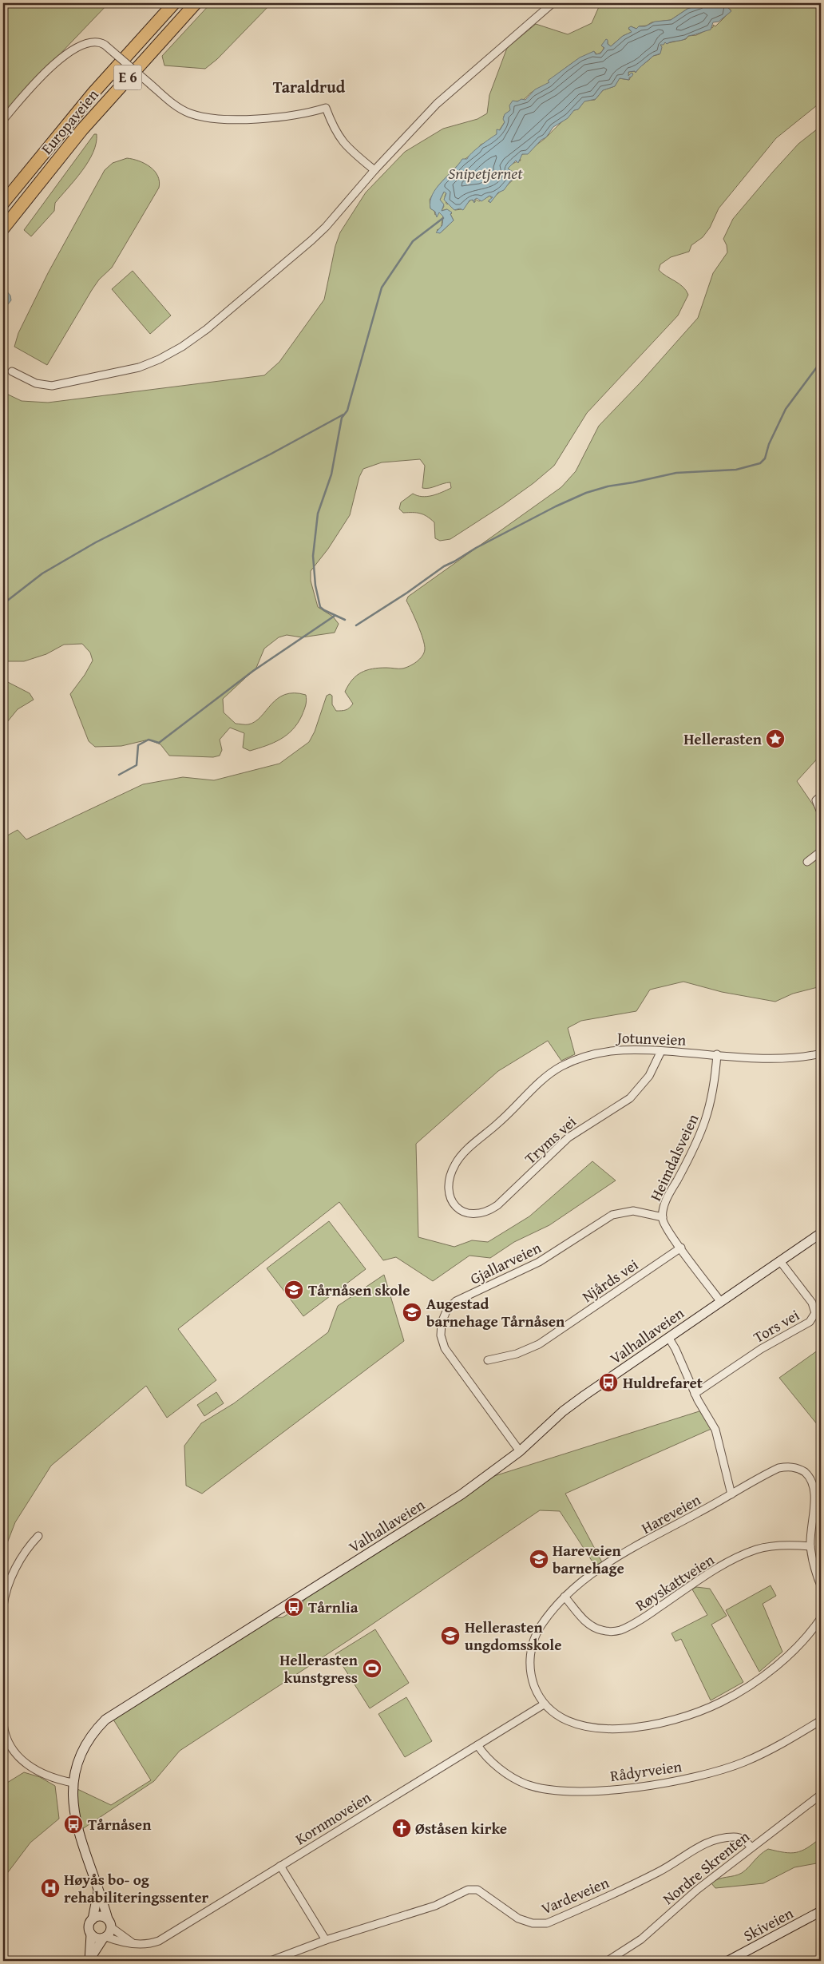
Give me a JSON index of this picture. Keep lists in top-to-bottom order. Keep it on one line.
{"streets":{"highway":["E 6","Europaveien"],"street":["Jotunveien","Tryms vei","Heimdalsveien","Gjallarveien","Njårds vei","Tors vei","Valhallaveien","Hareveien","Røyskattveien","Rådyrveien","Kornmoveien","Nordre Skrenten","Vardeveien","Skiveien"]},"crossings":[["Jotunveien","Tryms vei"],["Jotunveien","Heimdalsveien"],["Heimdalsveien","Gjallarveien"],["Heimdalsveien","Njårds vei"],["Heimdalsveien","Valhallaveien"],["Gjallarveien","Valhallaveien"],["Tors vei","Valhallaveien"],["Valhallaveien","Kornmoveien"],["Hareveien","Røyskattveien"],["Hareveien","Kornmoveien"],["Rådyrveien","Kornmoveien"],["Nordre Skrenten","Vardeveien"]],"districts":["Taraldrud"],"water":["Snipetjernet"],"places":{"place":["Hellerasten"],"school or university":["Tårnåsen skole","Augestad barnehage Tårnåsen","Hareveien barnehage","Hellerasten ungdomsskole"],"bus stop":["Huldrefaret","Tårnlia","Tårnåsen"],"sports":["Hellerasten kunstgress"],"church":["Øståsen kirke"],"hospital":["Høyås bo- og rehabiliteringssenter"]}}
